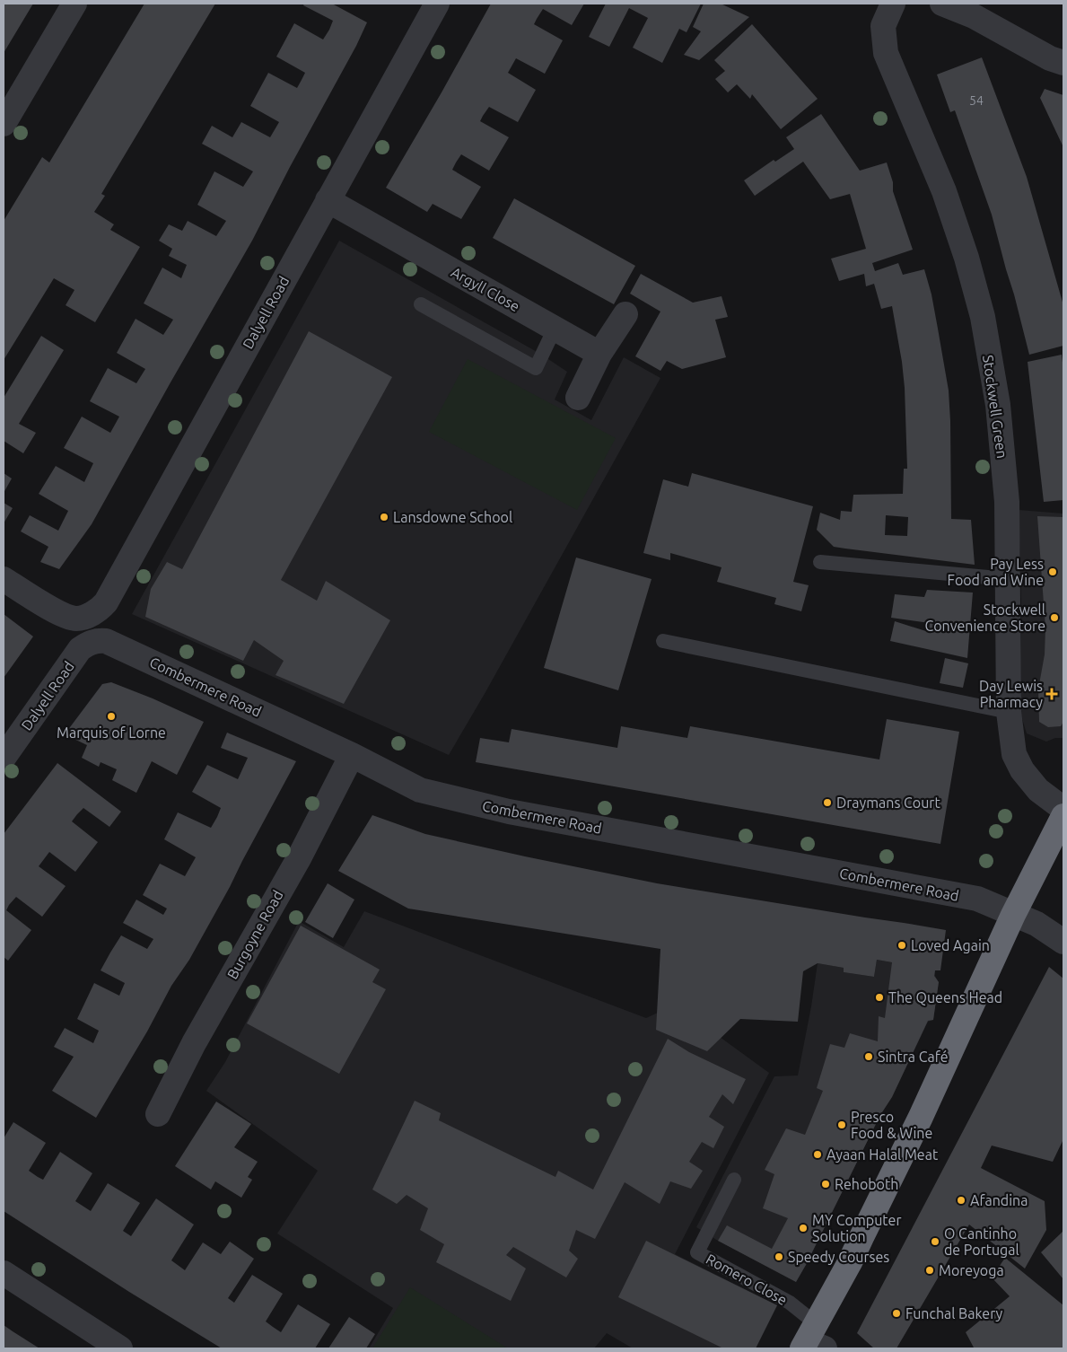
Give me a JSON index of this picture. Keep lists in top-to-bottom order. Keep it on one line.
{"streets":{"street":["Argyll Close","Dalyell Road","Stockwell Green","Combermere Road","Burgoyne Road"],"lane":["Romero Close"]},"crossings":[["Argyll Close","Dalyell Road"],["Dalyell Road","Combermere Road"],["Combermere Road","Burgoyne Road"]],"places":{"other":["Lansdowne School","Pay Less Food and Wine","Stockwell Convenience Store","Marquis of Lorne","Draymans Court","Loved Again","The Queens Head","Sintra Café","Presco Food & Wine","Ayaan Halal Meat","Rehoboth","Afandina","MY Computer Solution","O Cantinho de Portugal","Speedy Courses","Moreyoga","Funchal Bakery"],"health":["Day Lewis Pharmacy"]},"house_numbers":["54"]}
